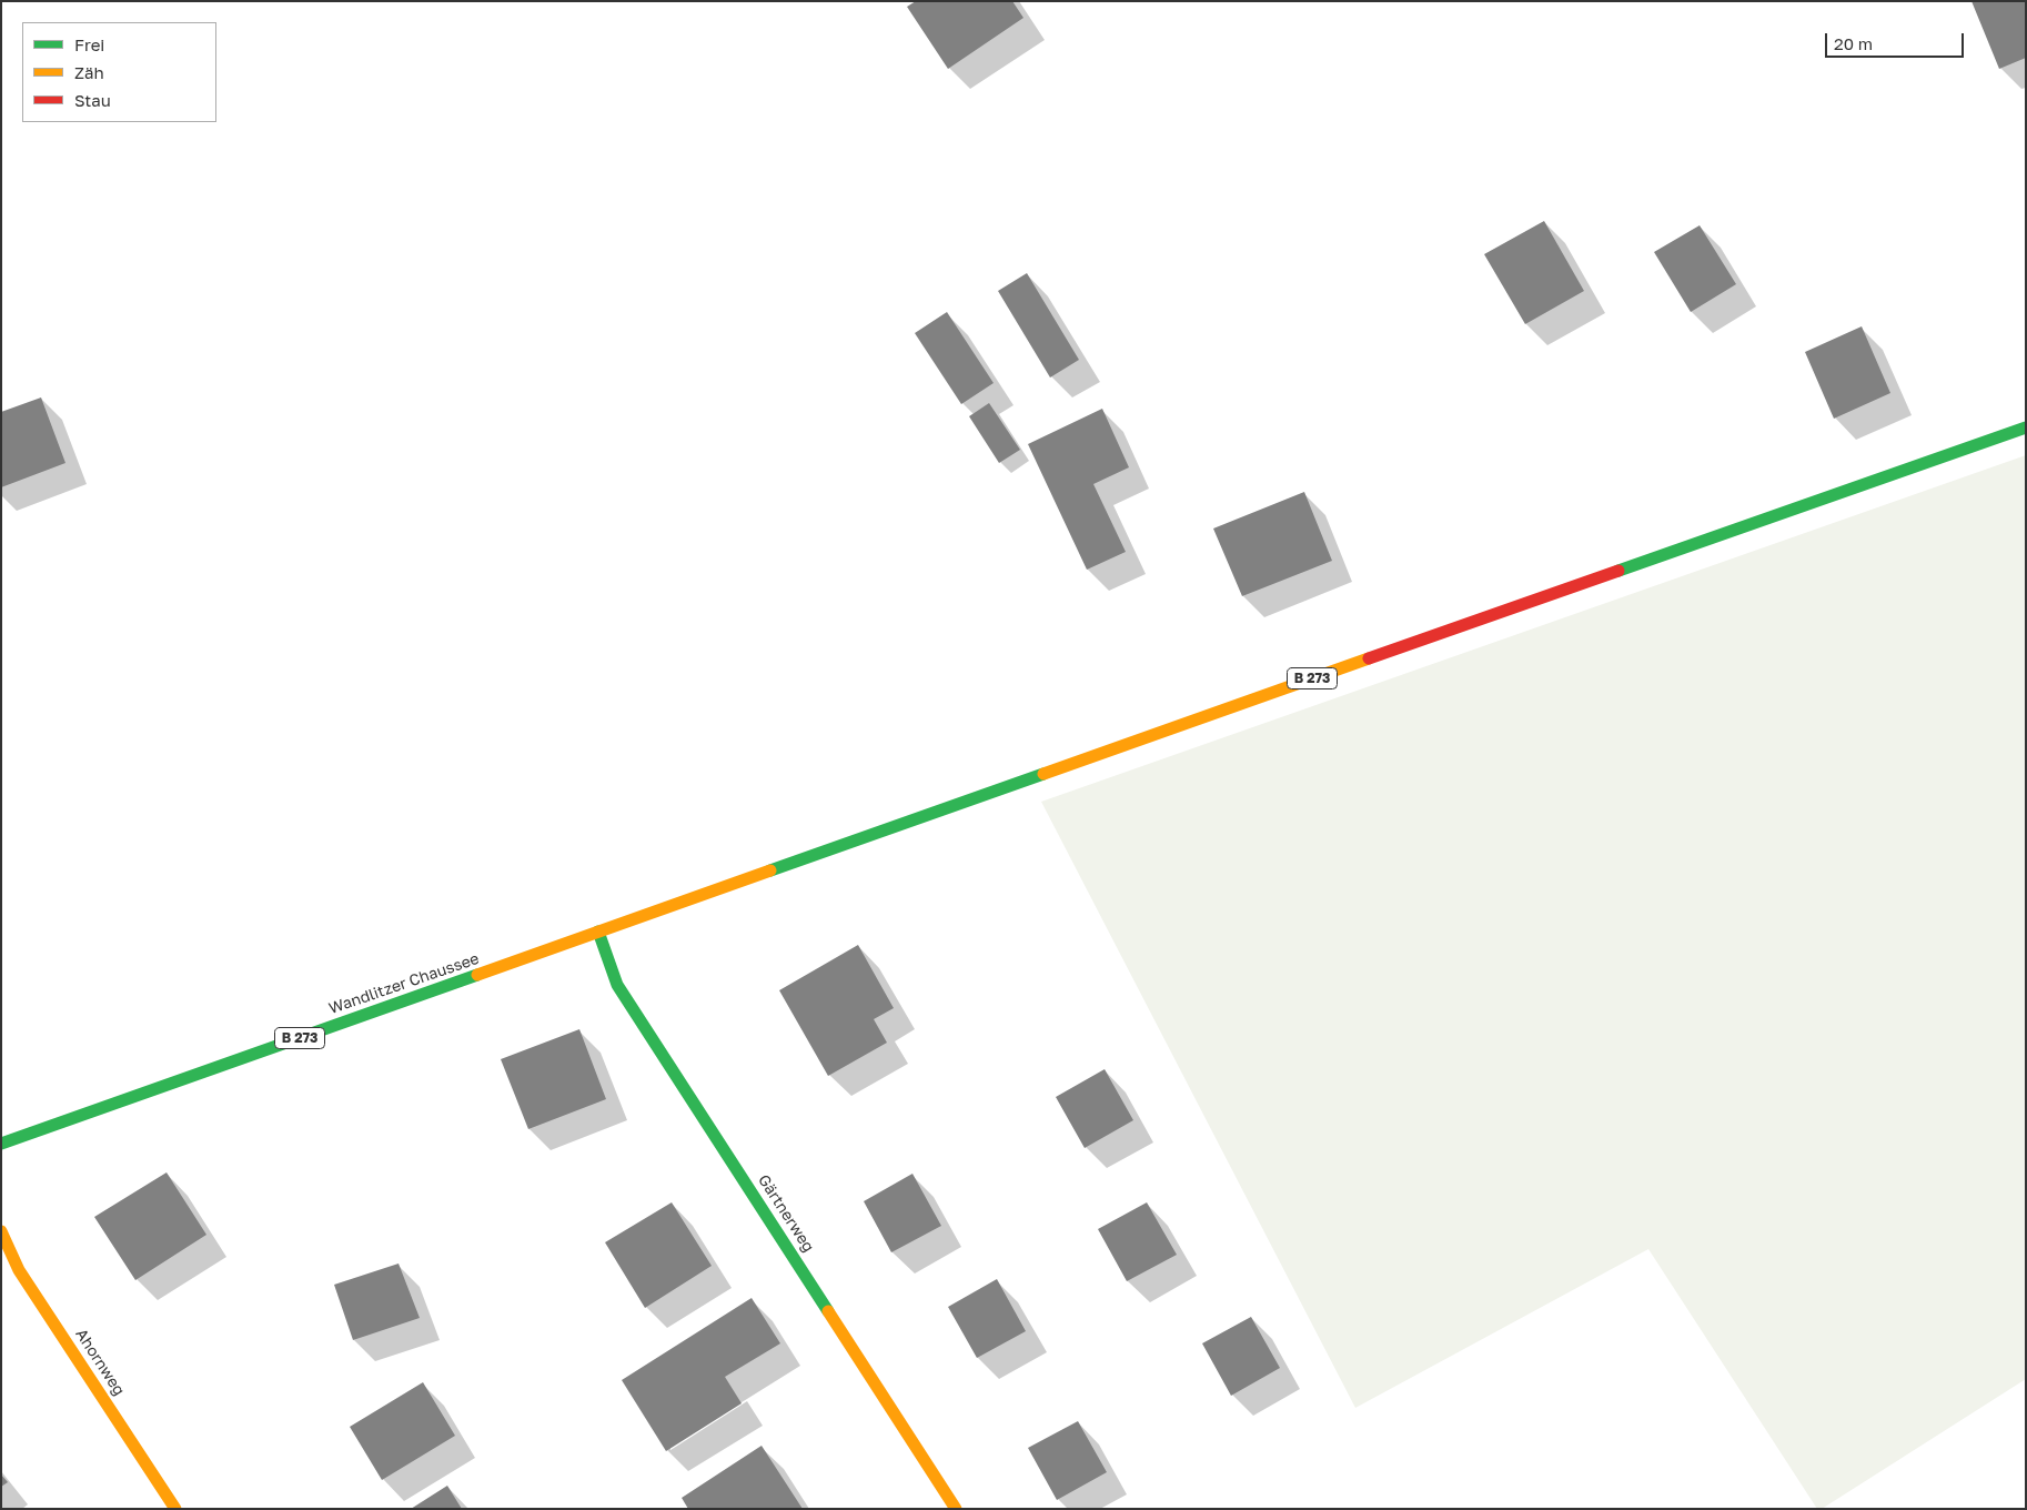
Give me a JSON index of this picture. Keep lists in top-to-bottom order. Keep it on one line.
{"streets":{"main road":["B 273","Wandlitzer Chaussee","Gärtnerweg","Ahornweg"]},"crossings":[["B 273","Wandlitzer Chaussee"],["B 273","Gärtnerweg"],["Wandlitzer Chaussee","Gärtnerweg"]],"legend":["Frei","Zäh","Stau"],"scale_bar":"20 m"}
